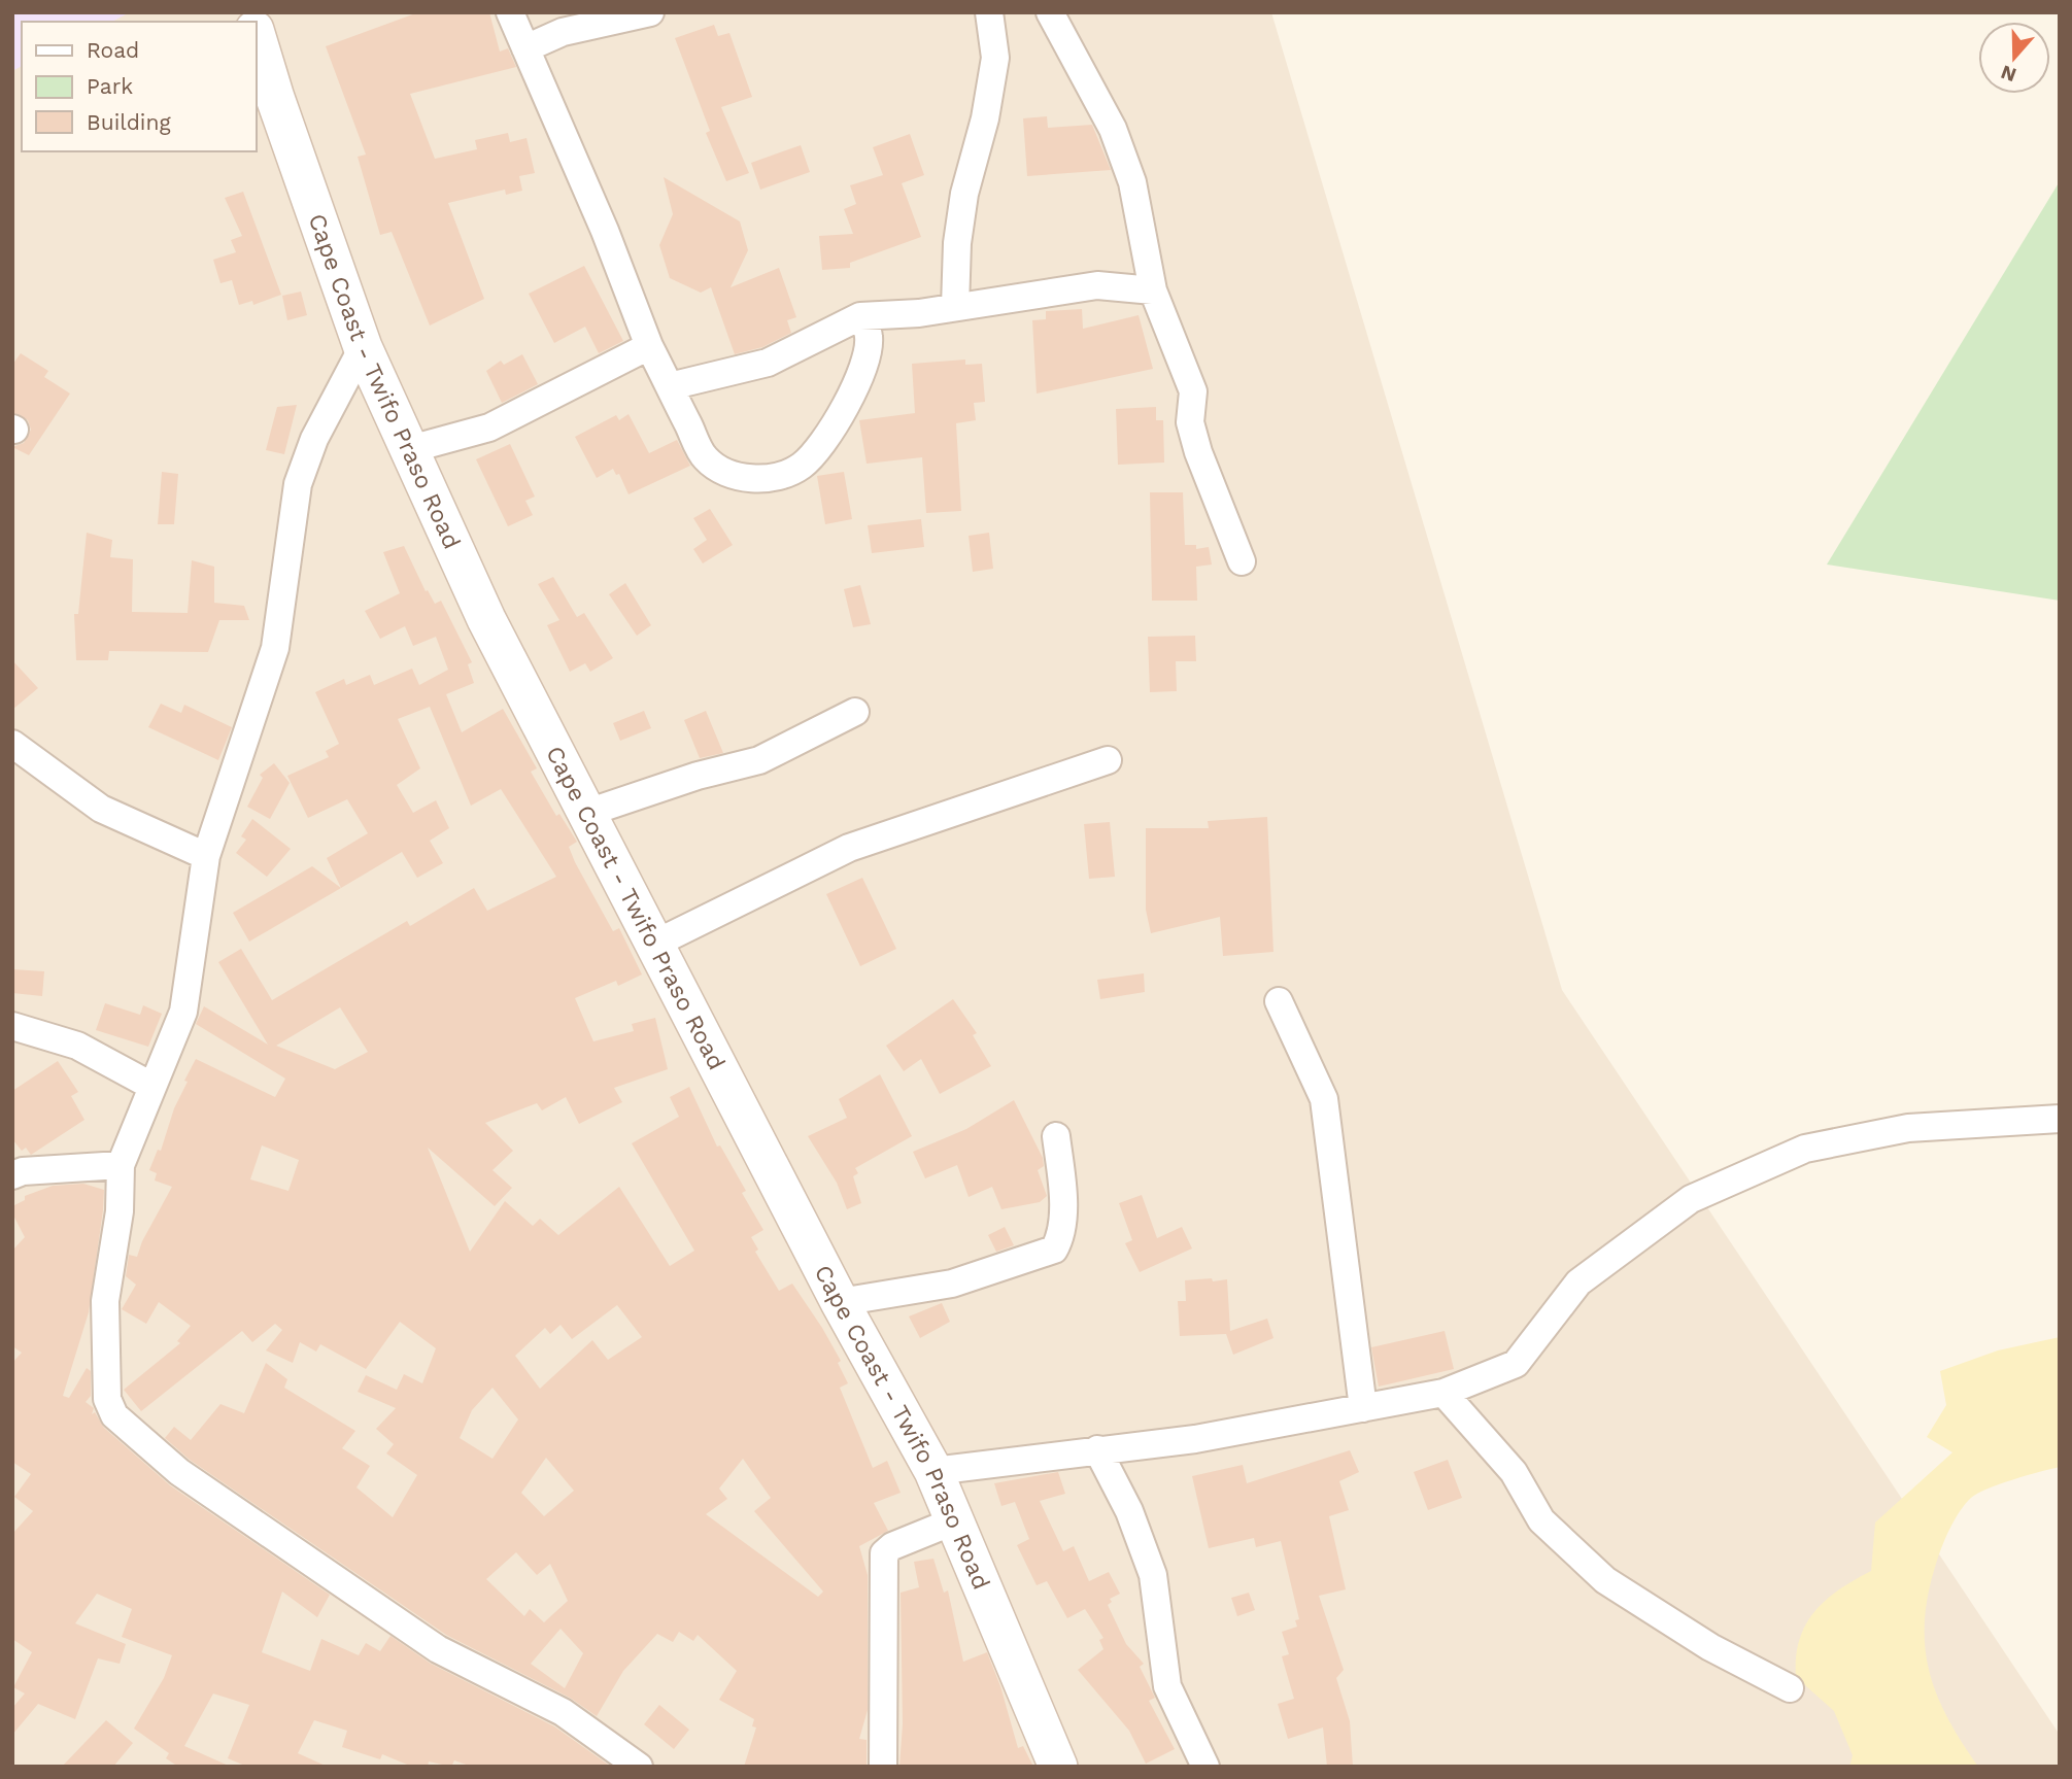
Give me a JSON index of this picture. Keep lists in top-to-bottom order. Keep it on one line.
{"streets":{"main road":["Cape Coast - Twifo Praso Road"]},"legend":["Road","Park","Building"],"north":"bottom"}
